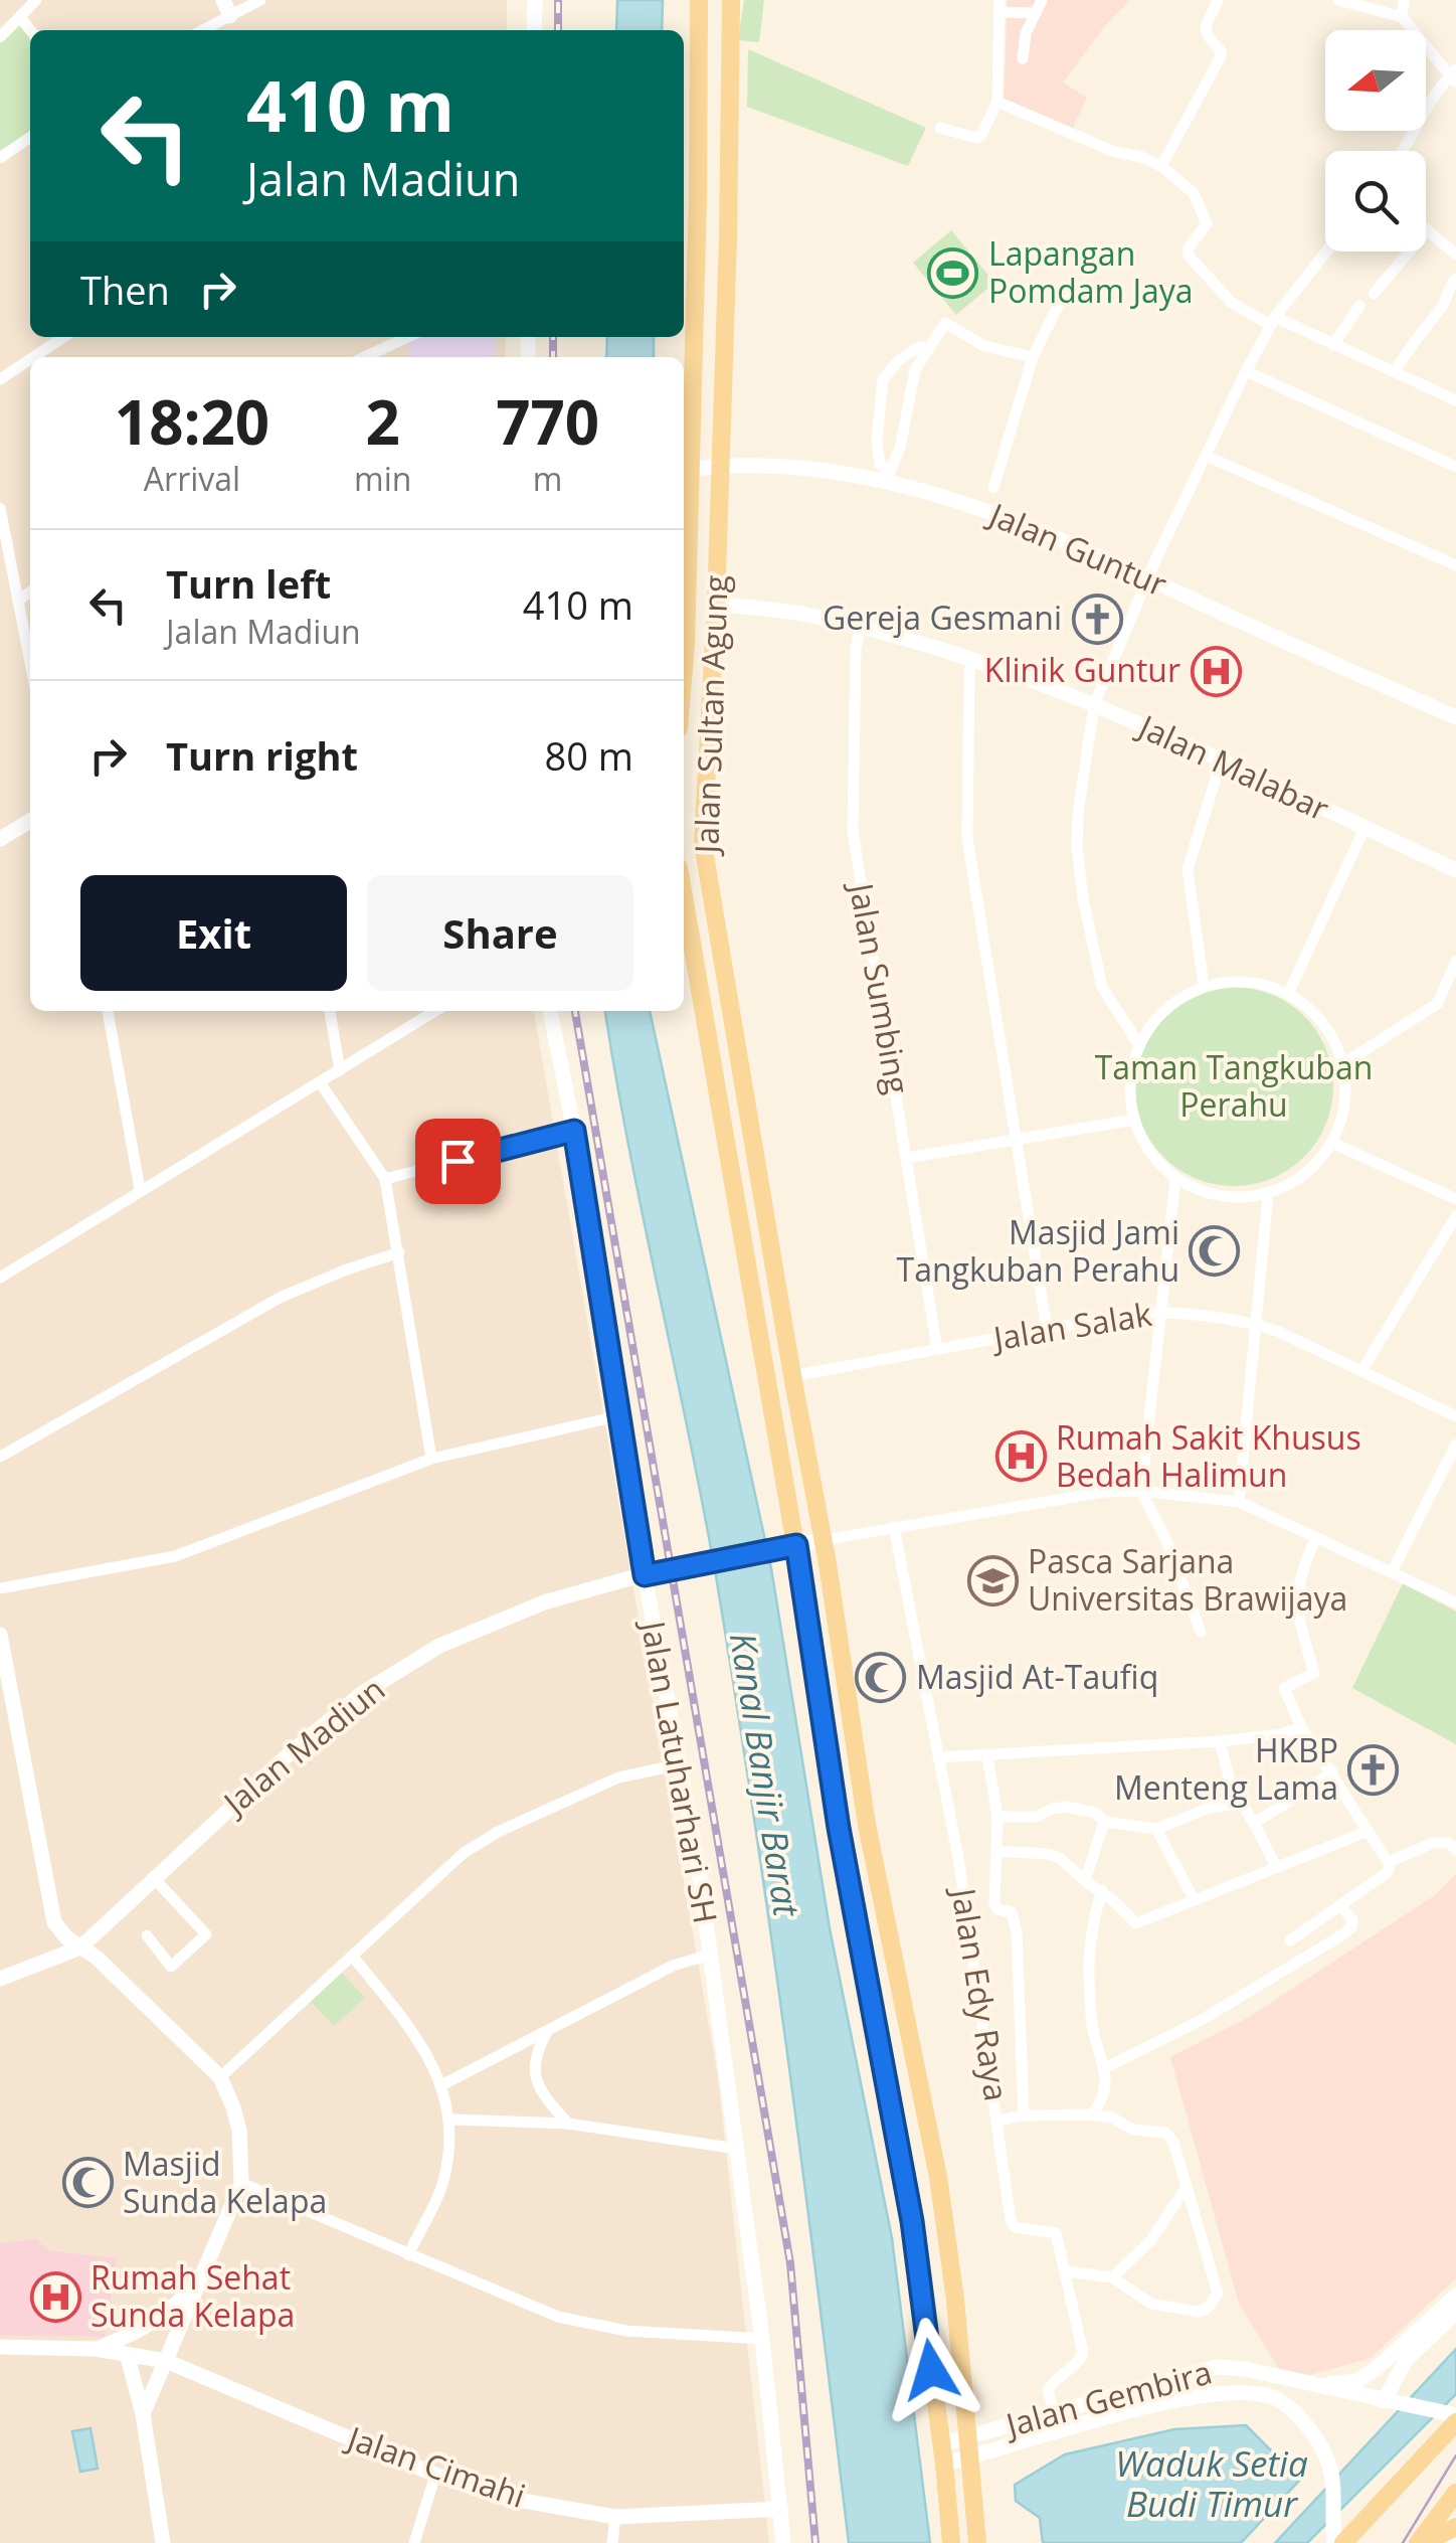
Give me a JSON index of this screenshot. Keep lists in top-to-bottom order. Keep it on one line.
{"streets":{"main road":["Jalan Sultan Agung"],"street":["Jalan Guntur","Jalan Malabar","Jalan Sumbing","Jalan Salak","Jalan Madiun","Jalan Latuharhari SH","Jalan Edy Raya","Jalan Gembira","Jalan Cimahi"]},"crossings":[["Jalan Guntur","Jalan Sultan Agung"],["Jalan Sultan Agung","Jalan Malabar"],["Jalan Sultan Agung","Jalan Salak"],["Jalan Sultan Agung","Jalan Madiun"],["Jalan Sultan Agung","Jalan Gembira"],["Jalan Malabar","Jalan Sumbing"],["Jalan Sumbing","Jalan Salak"],["Jalan Madiun","Jalan Latuharhari SH"],["Jalan Latuharhari SH","Jalan Cimahi"],["Jalan Edy Raya","Jalan Gembira"]],"water":["Kanal Banjir Barat","Waduk Setia Budi Timur"],"parks":["Taman Tangkuban Perahu"],"places":{"sports":["Lapangan Pomdam Jaya"],"church":["Gereja Gesmani","HKBP Menteng Lama"],"hospital":["Klinik Guntur","Rumah Sakit Khusus Bedah Halimun","Rumah Sehat Sunda Kelapa"],"mosque":["Masjid Jami Tangkuban Perahu","Masjid At-Taufiq","Masjid Sunda Kelapa"],"school or university":["Pasca Sarjana Universitas Brawijaya"]},"north":"left","page":{"turn":["410 m","Jalan Madiun"],"then":"Then","eta":["18:20","Arrival","2","min","770","m"],"list":[{"name":"Turn left","note":"Jalan Madiun","value":"410 m"},{"name":"Turn right","value":"80 m"}],"buttons":["Exit","Share"]}}
